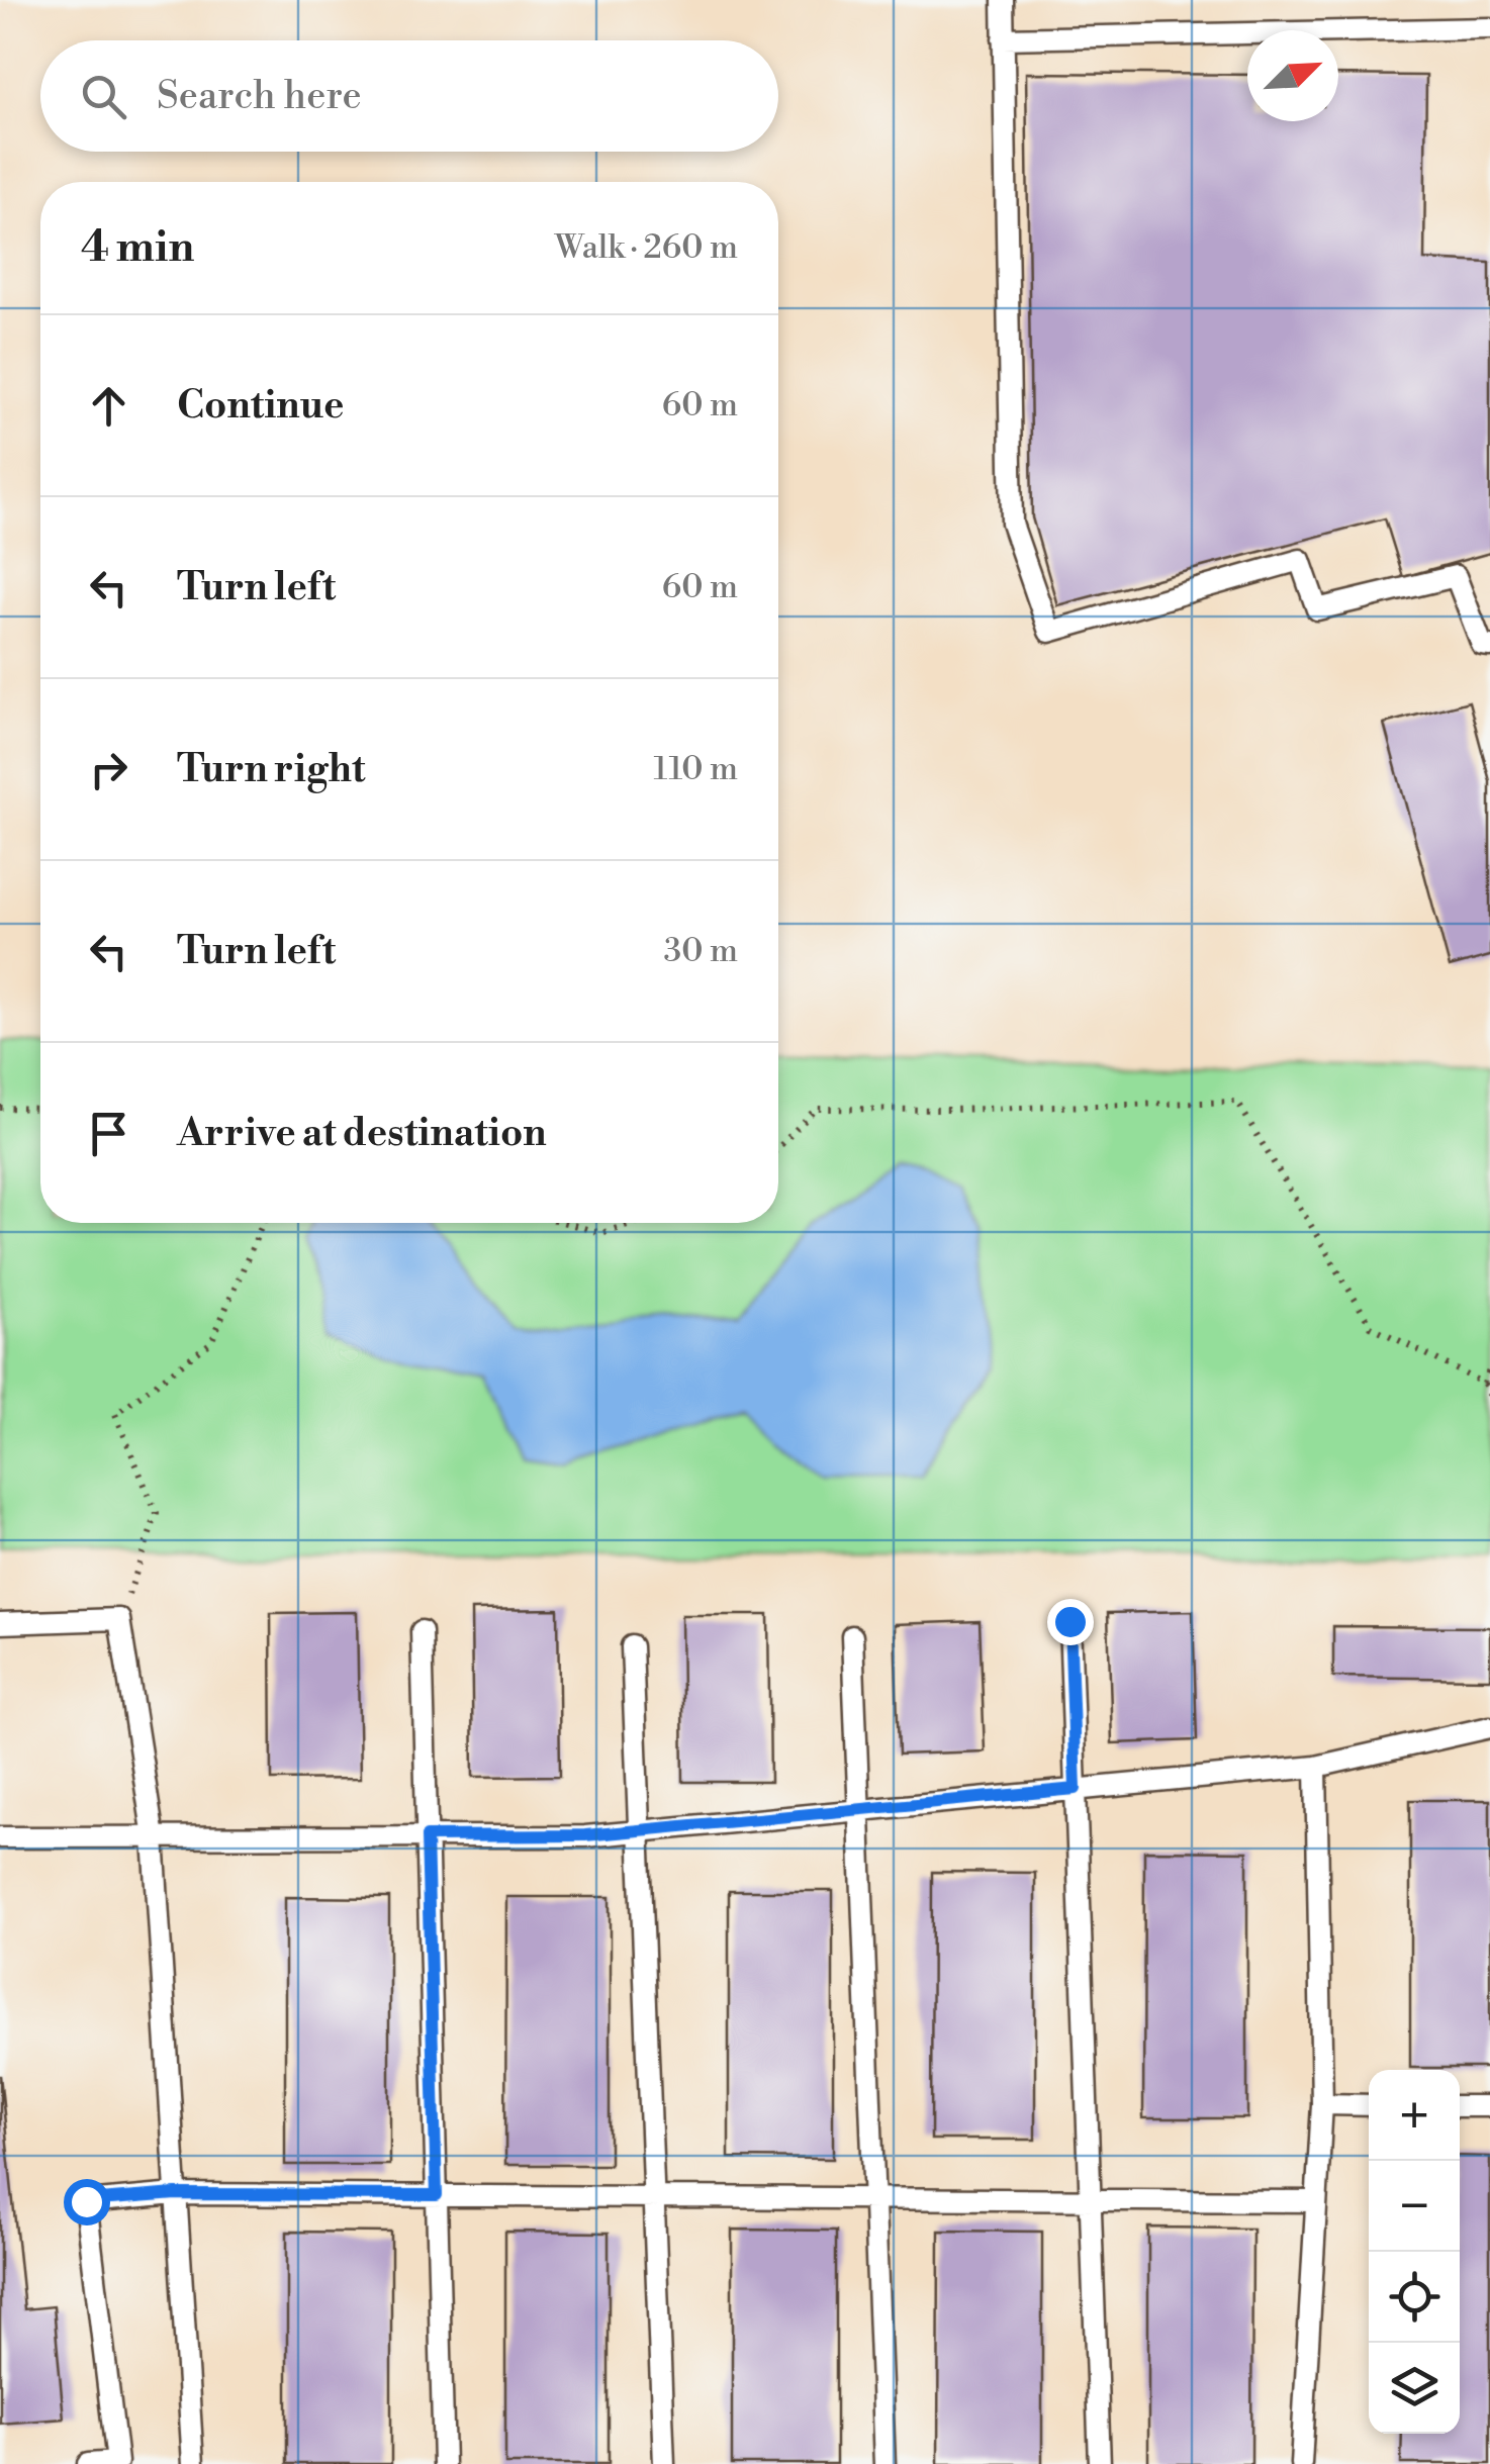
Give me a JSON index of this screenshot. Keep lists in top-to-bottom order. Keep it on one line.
{"north":"top right","page":{"search":"Search here","heading":["4 min","Walk · 260 m"],"list":[["Continue","60 m"],["Turn left","60 m"],["Turn right","110 m"],["Turn left","30 m"],"Arrive at destination"],"map_buttons":["+","−"]}}
